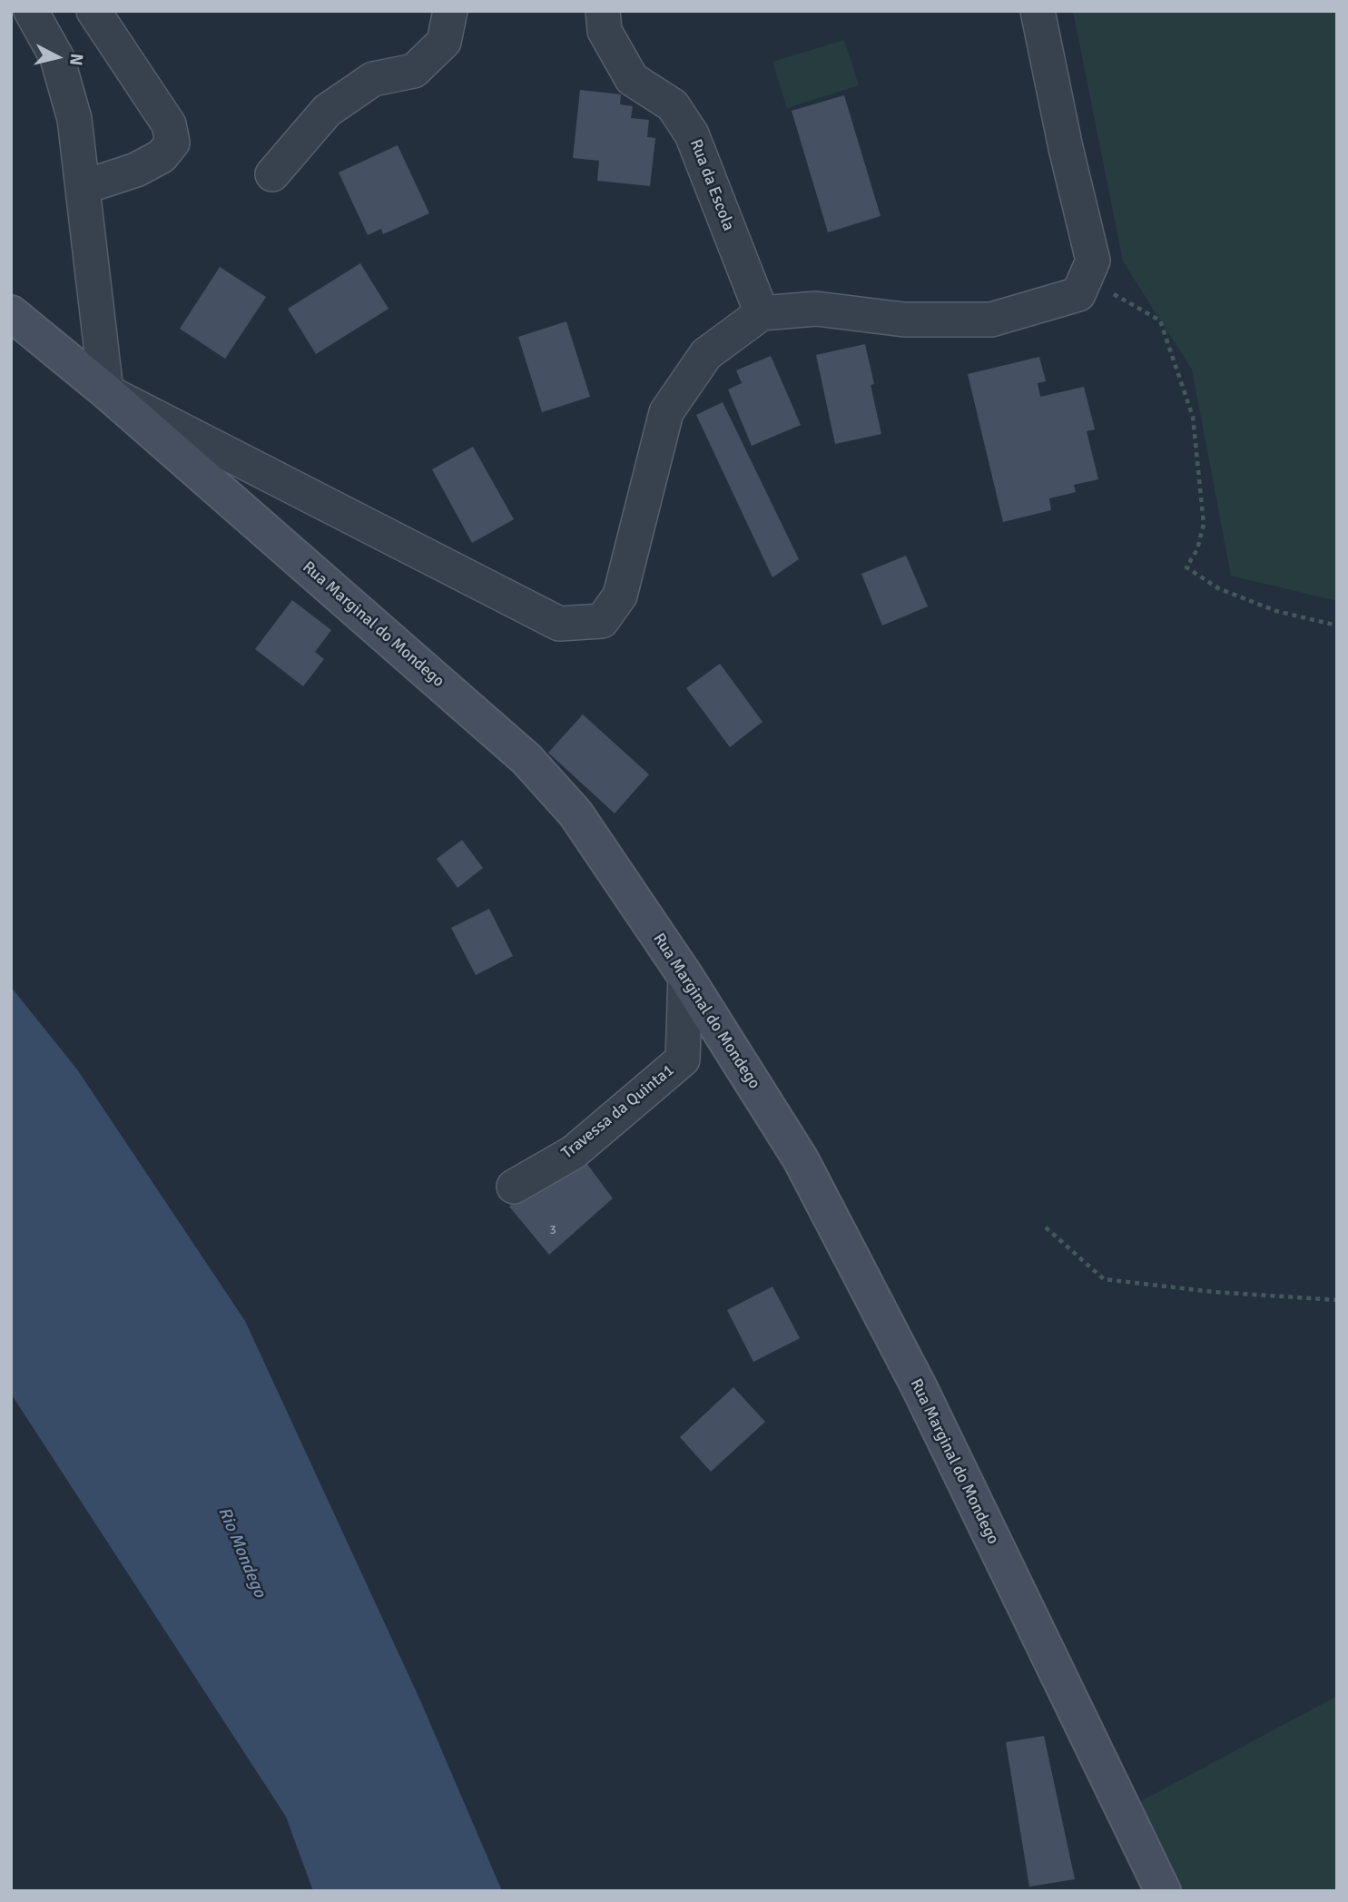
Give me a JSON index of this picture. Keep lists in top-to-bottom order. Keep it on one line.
{"streets":{"main road":["Rua Marginal do Mondego"],"street":["Rua da Escola","Travessa da Quinta1"]},"crossings":[["Rua Marginal do Mondego","Travessa da Quinta1"]],"water":["Rio Mondego"],"house_numbers":["3"],"north":"right"}
